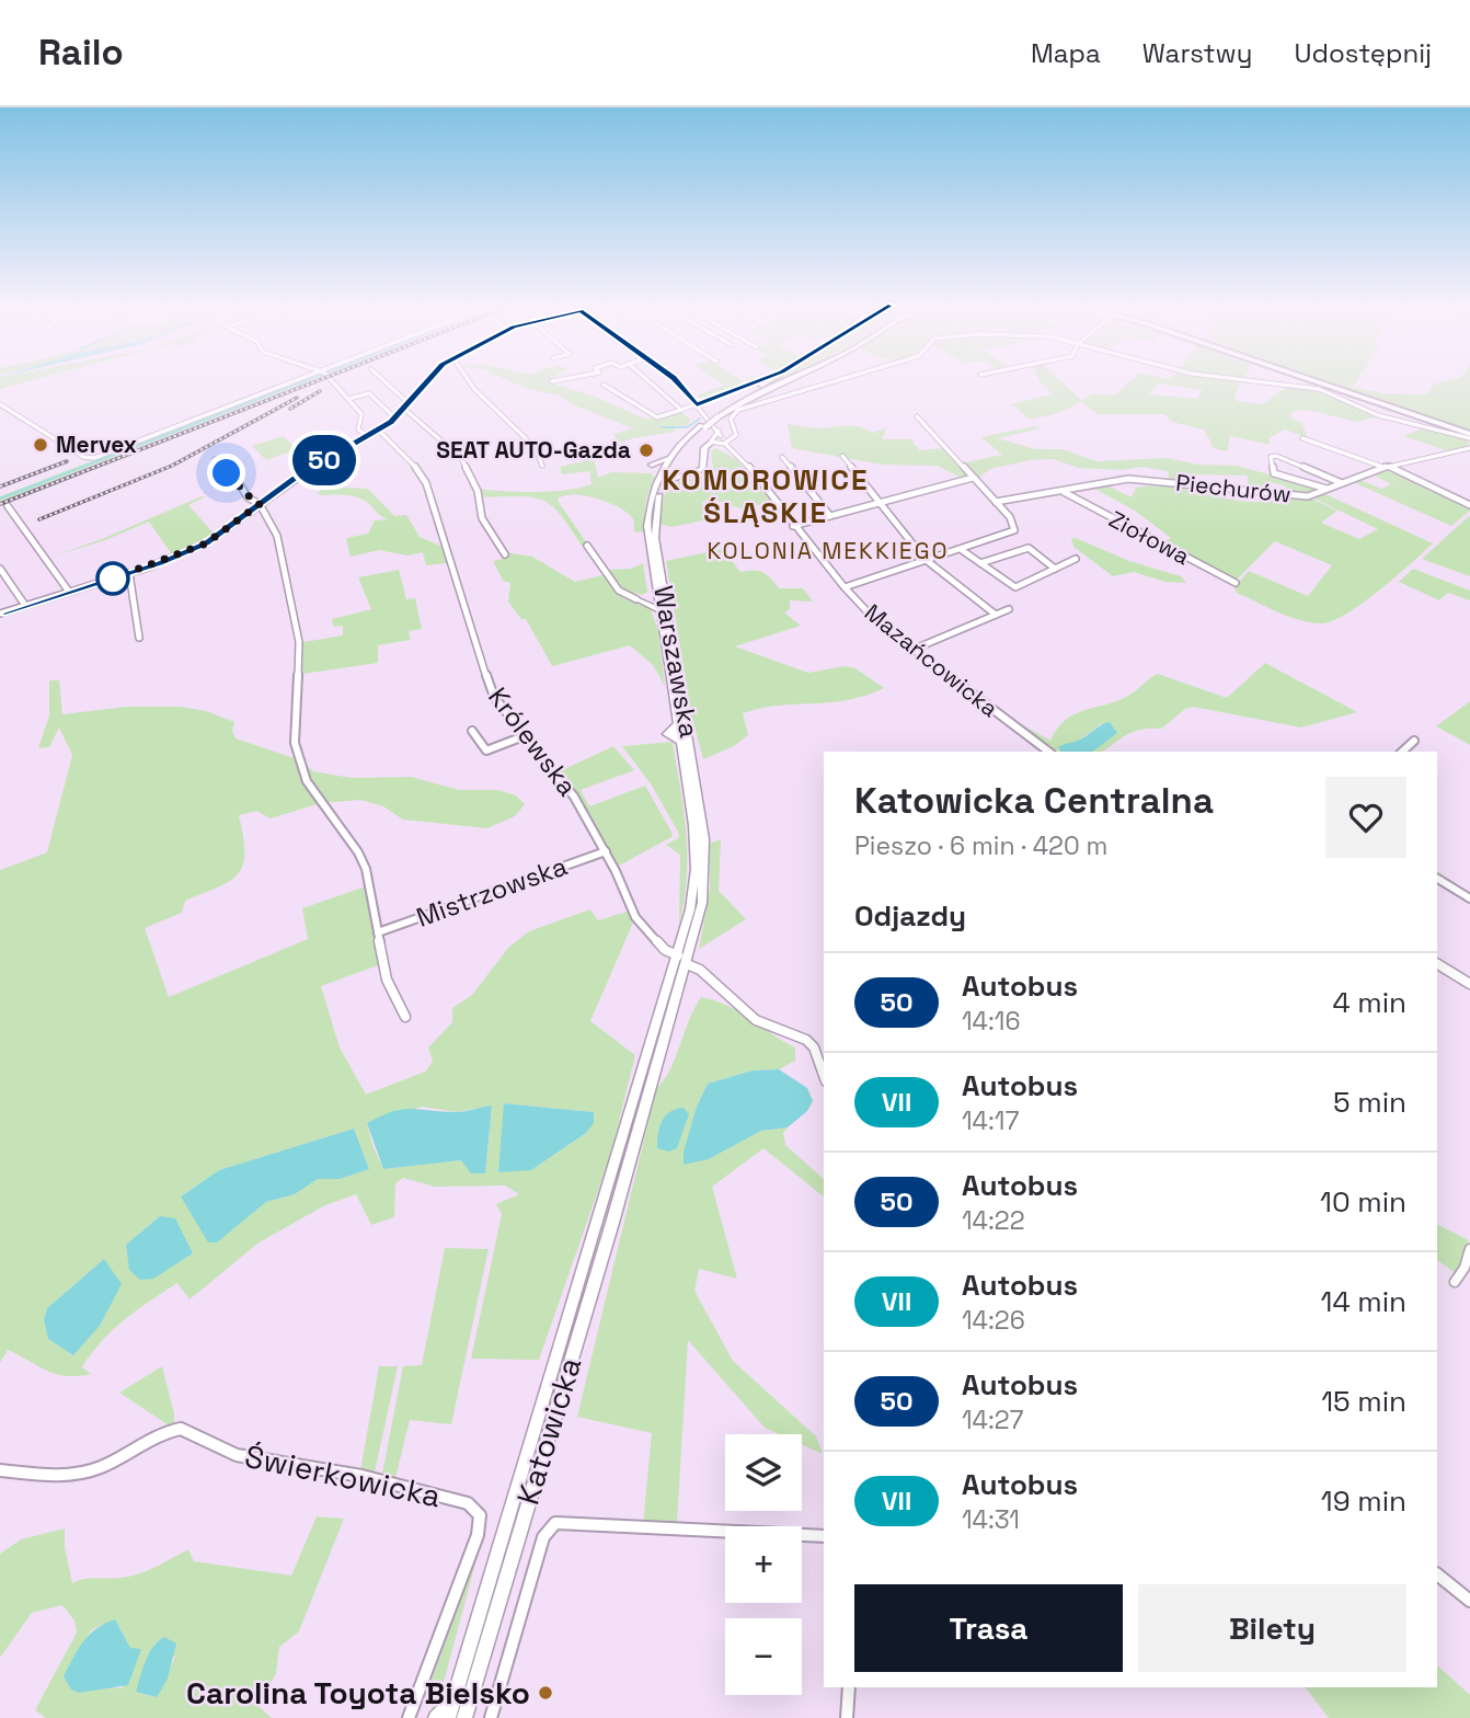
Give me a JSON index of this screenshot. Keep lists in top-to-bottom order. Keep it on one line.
{"streets":{"main road":["Warszawska","Katowicka"],"street":["Piechurów","Ziołowa","Mazańcowicka","Królewska","Mistrzowska","Świerkowicka"]},"crossings":[["Piechurów","Ziołowa"],["Warszawska","Królewska"],["Warszawska","Katowicka"],["Królewska","Mistrzowska"]],"districts":["KOMOROWICE ŚLĄSKIE","KOLONIA MEKKIEGO"],"places":["Mervex","SEAT AUTO-Gazda","Carolina Toyota Bielsko"],"lines":["bus line 50"],"page":{"header":"Railo","nav":["Mapa","Warstwy","Udostępnij"],"on_map":"50","heading":[["Katowicka Centralna","Pieszo · 6 min · 420 m"],"Odjazdy"],"list":[{"mark":"50","name":"Autobus","note":"14:16","value":"4 min"},{"mark":"VII","name":"Autobus","note":"14:17","value":"5 min"},{"mark":"50","name":"Autobus","note":"14:22","value":"10 min"},{"mark":"VII","name":"Autobus","note":"14:26","value":"14 min"},{"mark":"50","name":"Autobus","note":"14:27","value":"15 min"},{"mark":"VII","name":"Autobus","note":"14:31","value":"19 min"}],"map_buttons":["+","−"],"buttons":["Trasa","Bilety"]}}
